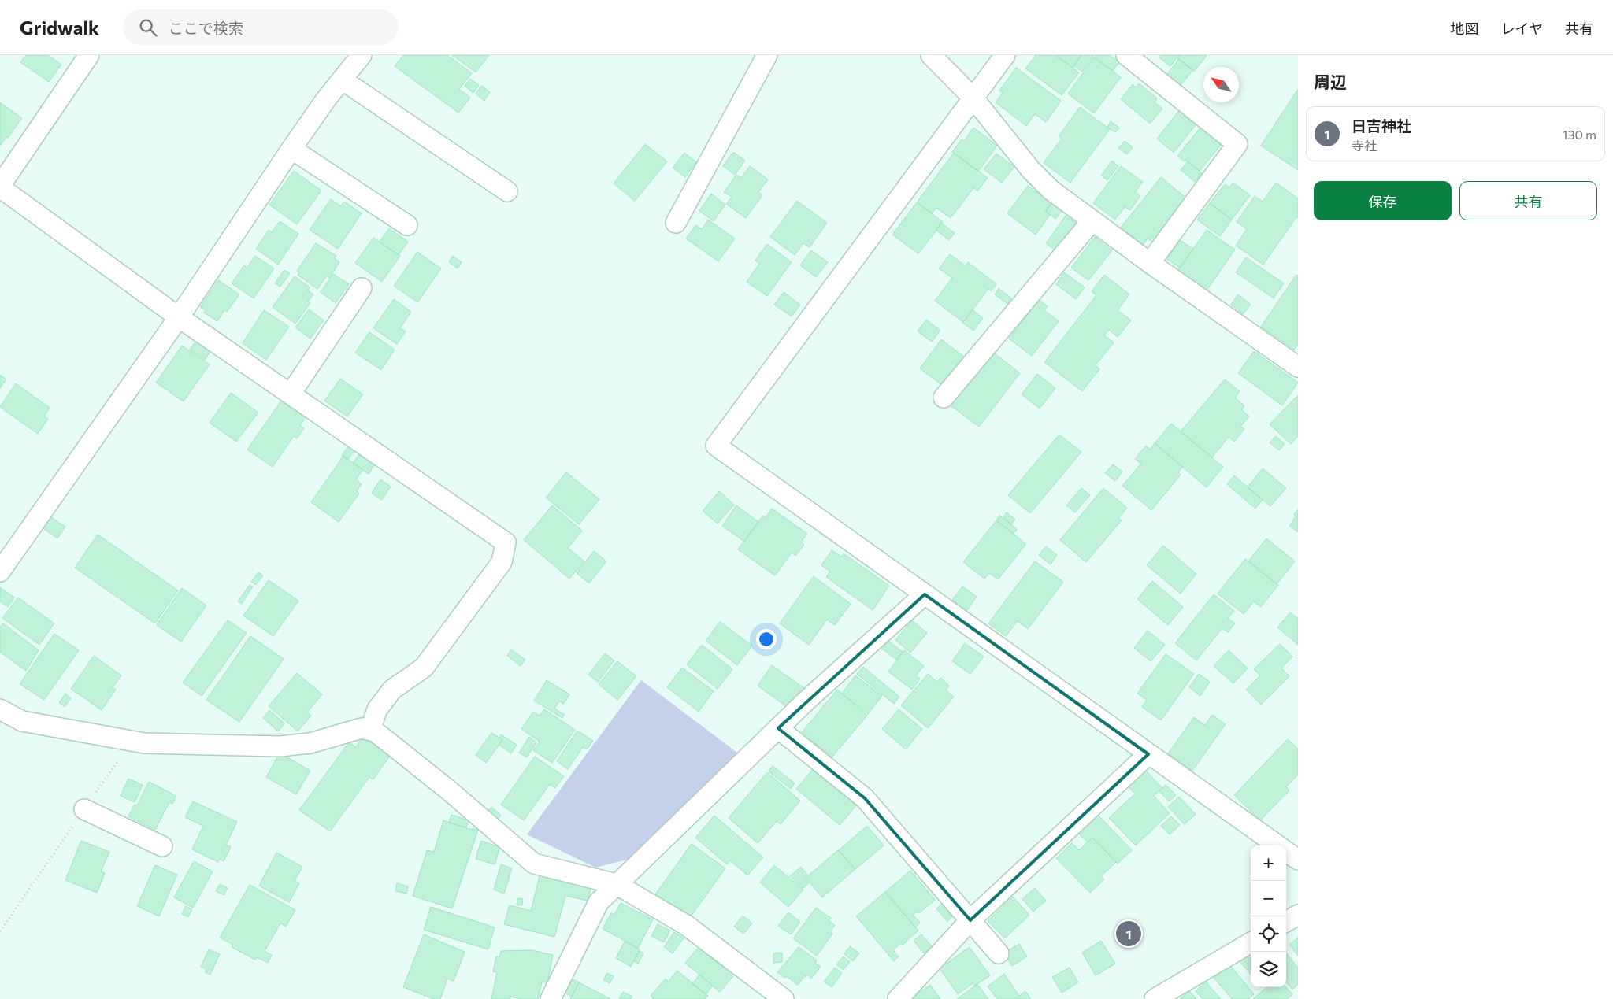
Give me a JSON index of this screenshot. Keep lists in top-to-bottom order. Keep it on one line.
{"north":"top left","page":{"header":"Gridwalk","search":"ここで検索","nav":["地図","レイヤ","共有"],"heading":"周辺","list":[{"mark":"1","name":"日吉神社","note":"寺社","value":"130 m"}],"buttons":["保存","共有"],"map_buttons":["+","−"],"pins":"1"}}
